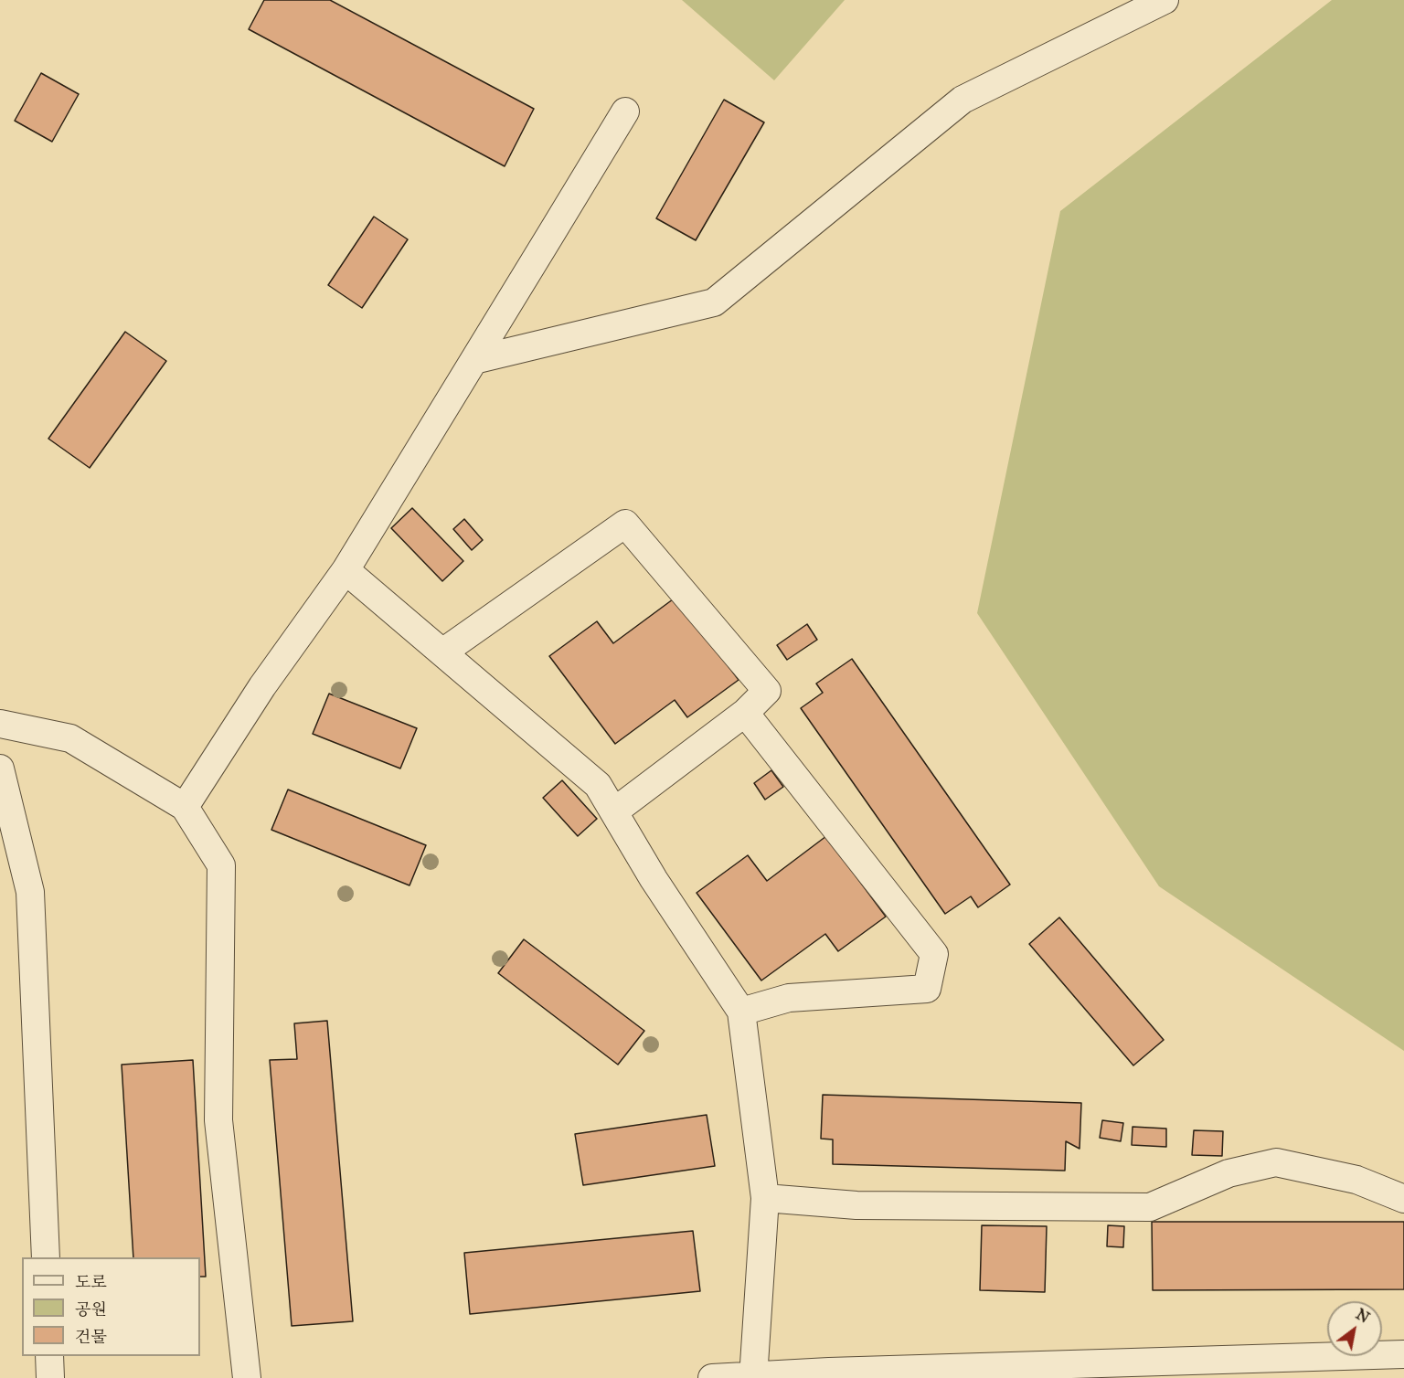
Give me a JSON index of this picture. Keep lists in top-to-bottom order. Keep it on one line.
{"legend":["도로","공원","건물"],"north":"top right"}
